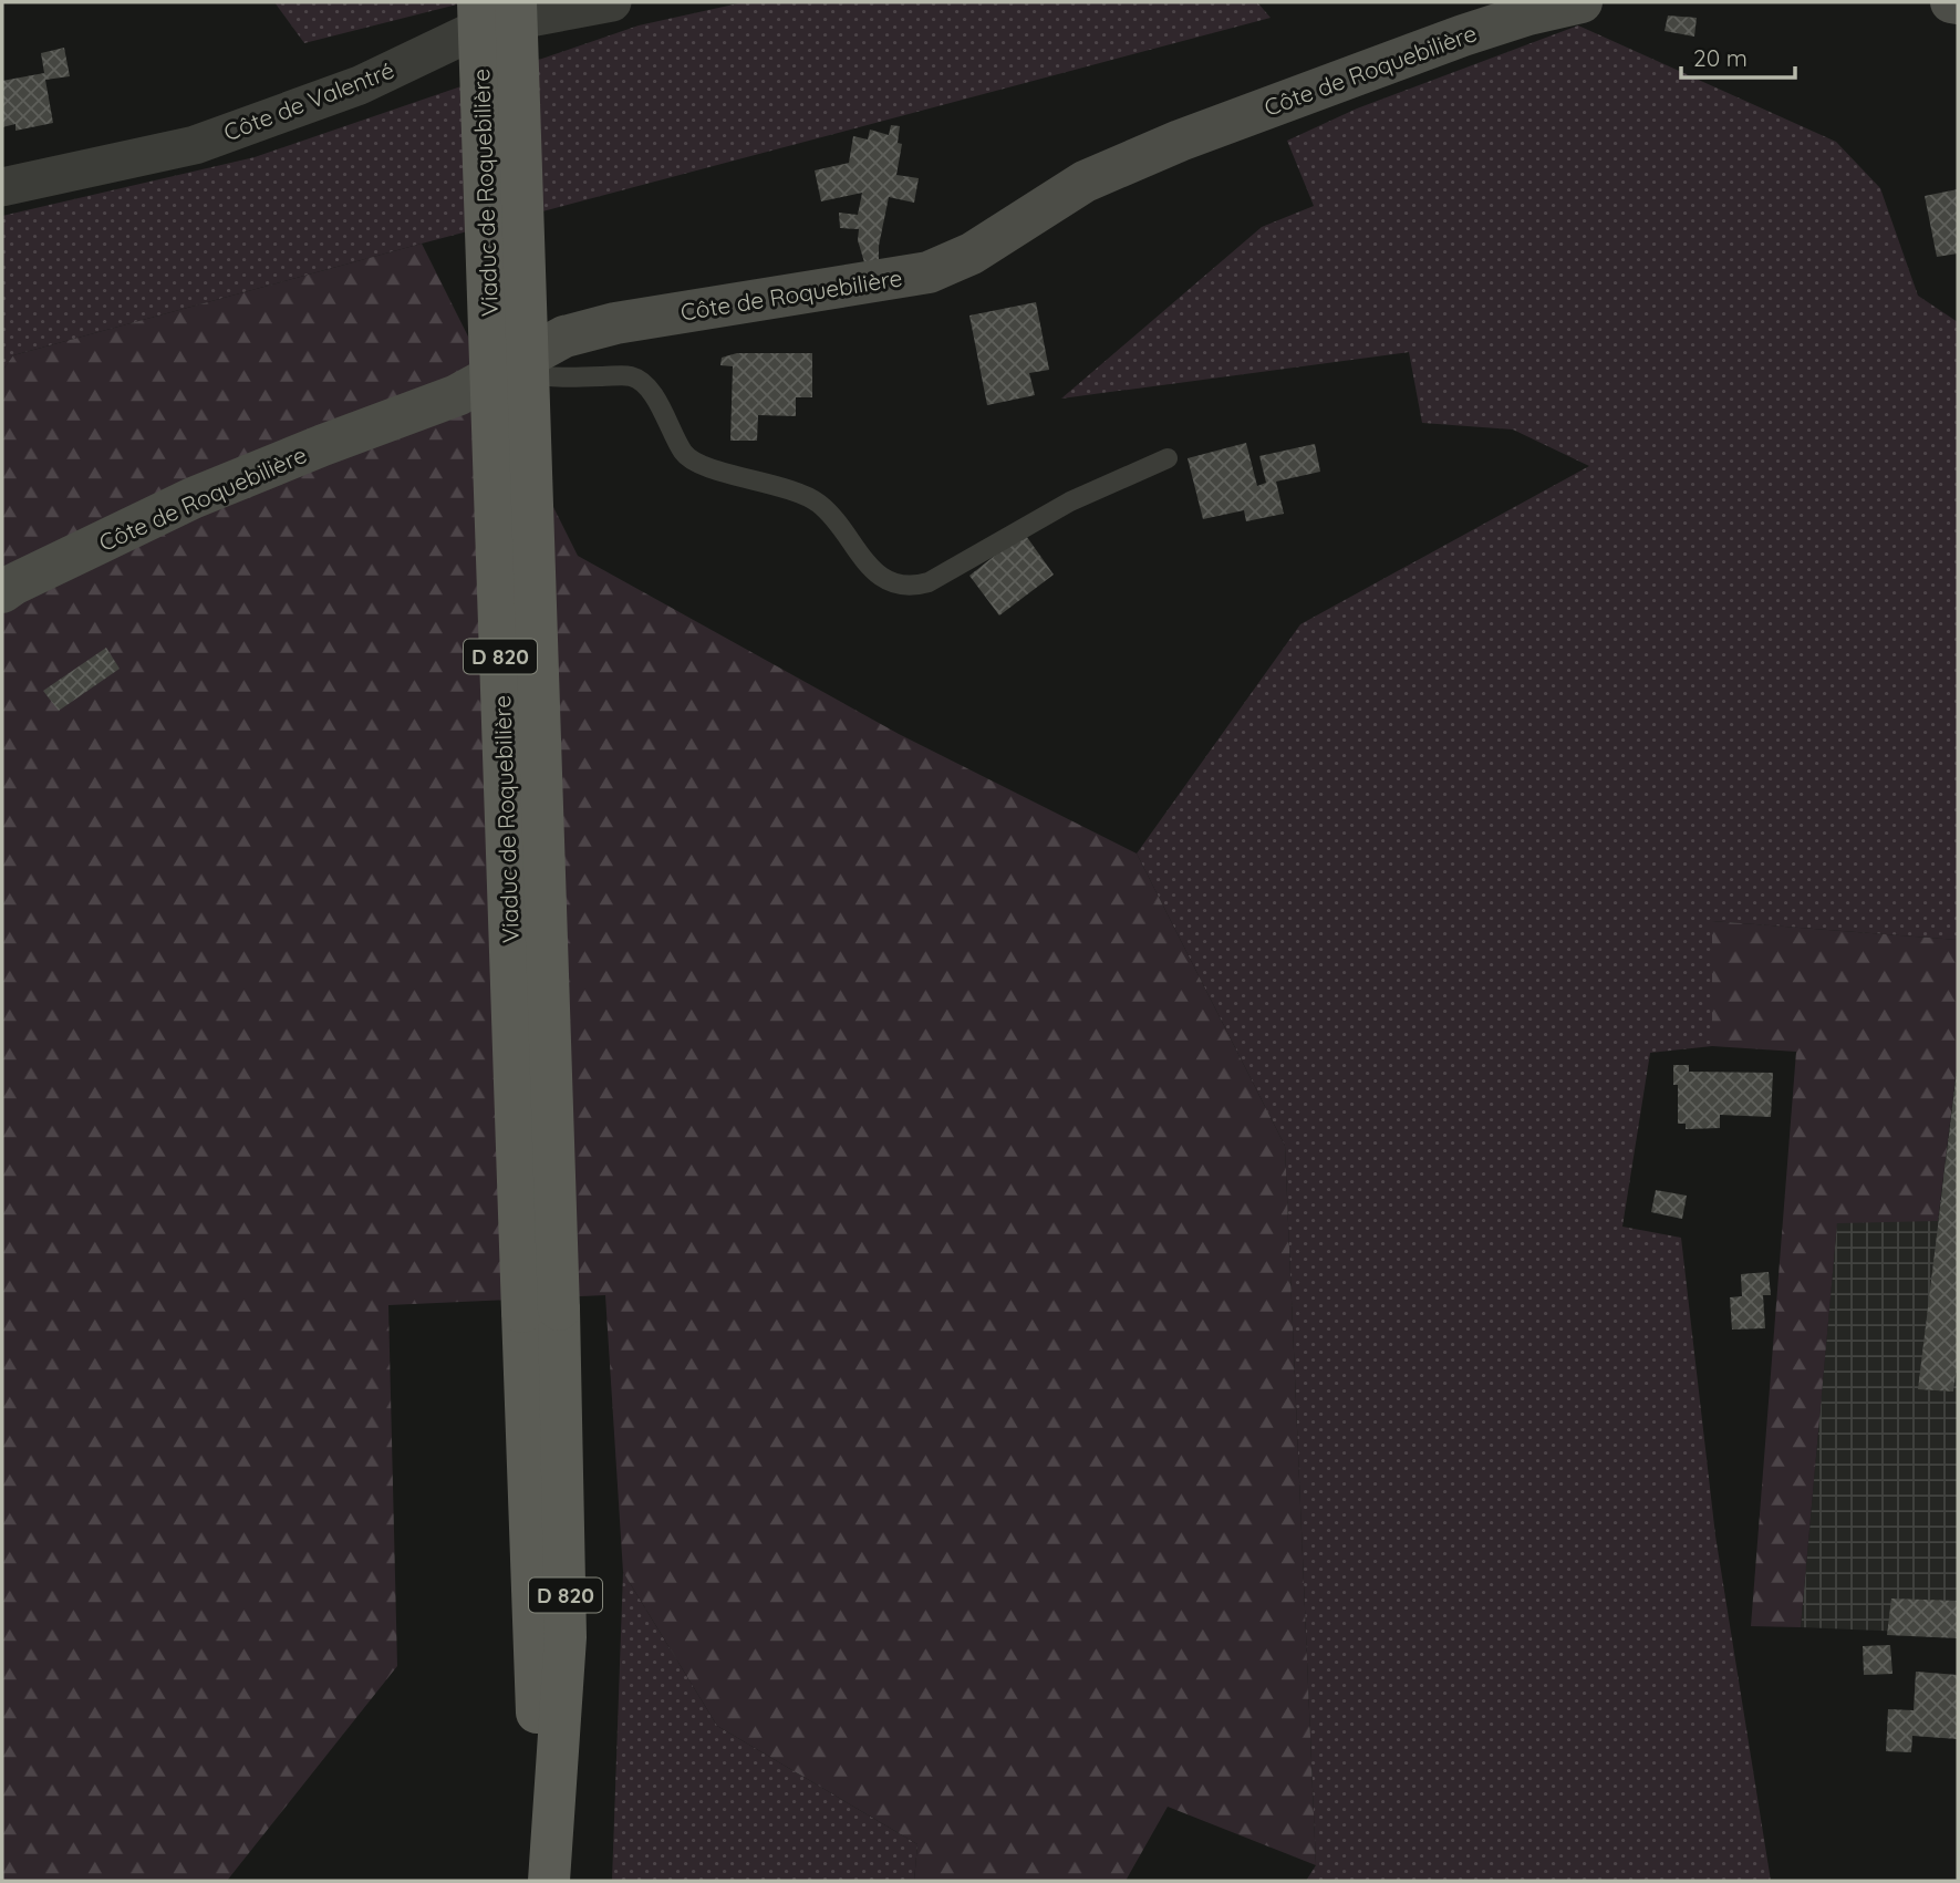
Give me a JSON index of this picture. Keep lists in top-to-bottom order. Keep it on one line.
{"streets":{"main road":["Viaduc de Roquebilière","D 820"],"street":["Côte de Roquebilière","Côte de Valentré"]},"crossings":[["Viaduc de Roquebilière","D 820"]],"scale_bar":"20 m"}
